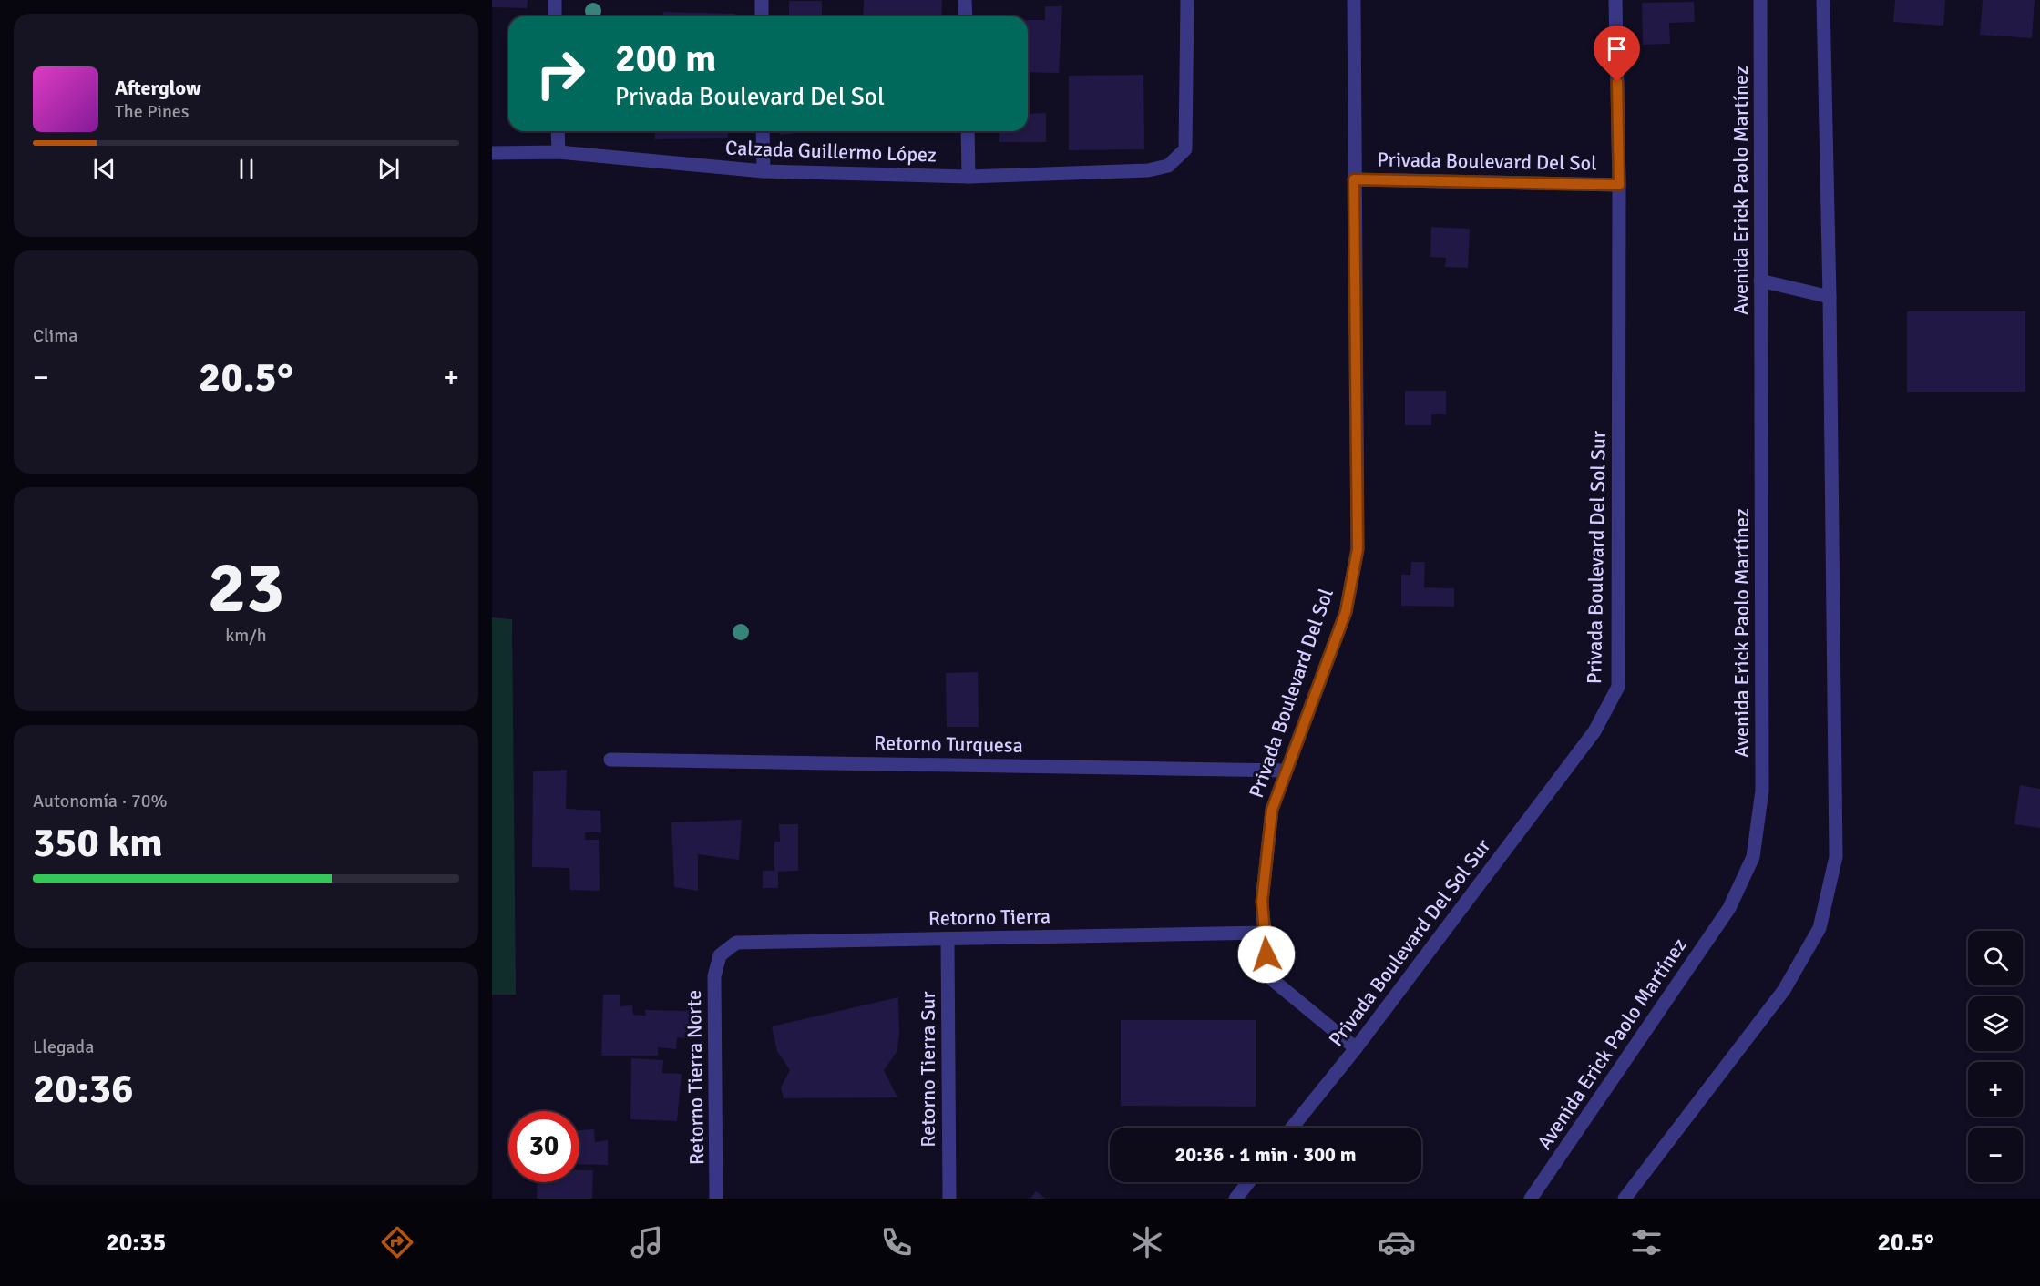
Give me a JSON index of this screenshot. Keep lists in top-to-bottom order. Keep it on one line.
{"streets":{"street":["Calzada Guillermo López","Privada Boulevard Del Sol","Avenida Erick Paolo Martínez","Privada Boulevard Del Sol Sur","Retorno Turquesa","Retorno Tierra","Retorno Tierra Sur","Retorno Tierra Norte"]},"crossings":[["Privada Boulevard Del Sol","Privada Boulevard Del Sol Sur"],["Privada Boulevard Del Sol","Retorno Turquesa"],["Privada Boulevard Del Sol","Retorno Tierra"],["Retorno Tierra","Retorno Tierra Sur"],["Retorno Tierra","Retorno Tierra Norte"]],"page":{"turn":["200 m","Privada Boulevard Del Sol"],"song":["Afterglow","The Pines"],"tile":["Clima",["23","km/h"],["Autonomía · 70%","350 km"],["Llegada","20:36"]],"heat":["−","20.5°","+"],"map_buttons":["+","−"],"limit":"30","trip":"20:36 · 1 min · 300 m","tabs":["20:35","20.5°"]}}
